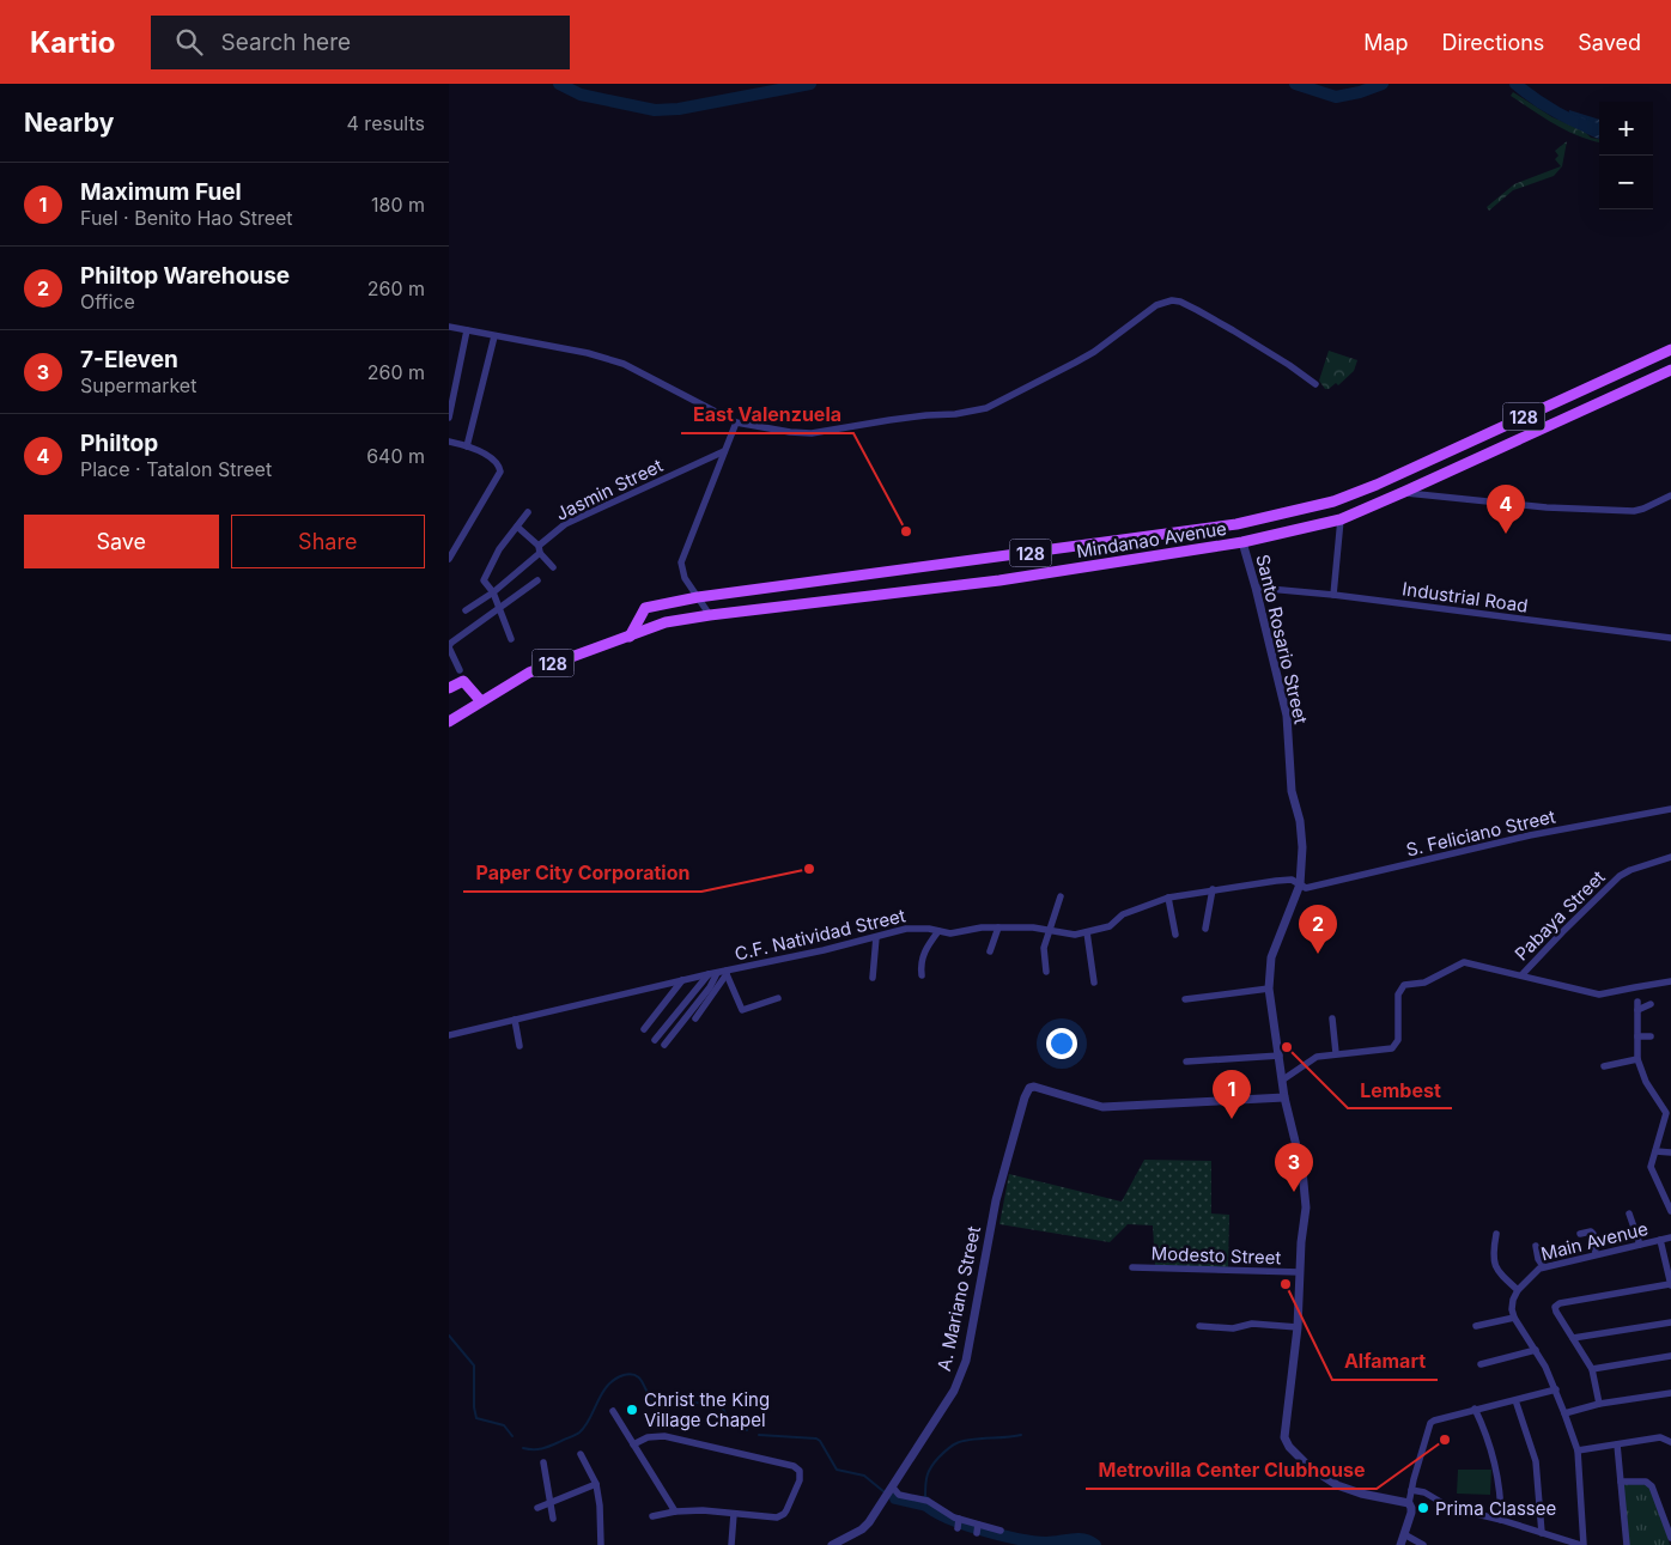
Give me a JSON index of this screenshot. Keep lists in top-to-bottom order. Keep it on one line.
{"streets":{"main road":["128","Mindanao Avenue"],"street":["Jasmin Street","Industrial Road","Santo Rosario Street","S. Feliciano Street","Pabaya Street","C.F. Natividad Street","Main Avenue","Modesto Street","A. Mariano Street"]},"crossings":[["Mindanao Avenue","Santo Rosario Street"],["Industrial Road","Santo Rosario Street"],["Santo Rosario Street","S. Feliciano Street"],["Santo Rosario Street","Pabaya Street"],["Santo Rosario Street","C.F. Natividad Street"],["Santo Rosario Street","Modesto Street"],["Santo Rosario Street","A. Mariano Street"],["S. Feliciano Street","C.F. Natividad Street"]],"places":["East Valenzuela","Paper City Corporation","Lembest","Alfamart","Christ the King Village Chapel","Metrovilla Center Clubhouse","Prima Classee"],"page":{"header":"Kartio","search":"Search here","nav":["Map","Directions","Saved"],"heading":["Nearby","4 results"],"map_buttons":["+","−"],"list":[{"mark":"1","name":"Maximum Fuel","note":"Fuel · Benito Hao Street","value":"180 m"},{"mark":"2","name":"Philtop Warehouse","note":"Office","value":"260 m"},{"mark":"3","name":"7-Eleven","note":"Supermarket","value":"260 m"},{"mark":"4","name":"Philtop","note":"Place · Tatalon Street","value":"640 m"}],"pins":["4","2","1","3"],"buttons":["Save","Share"]}}
